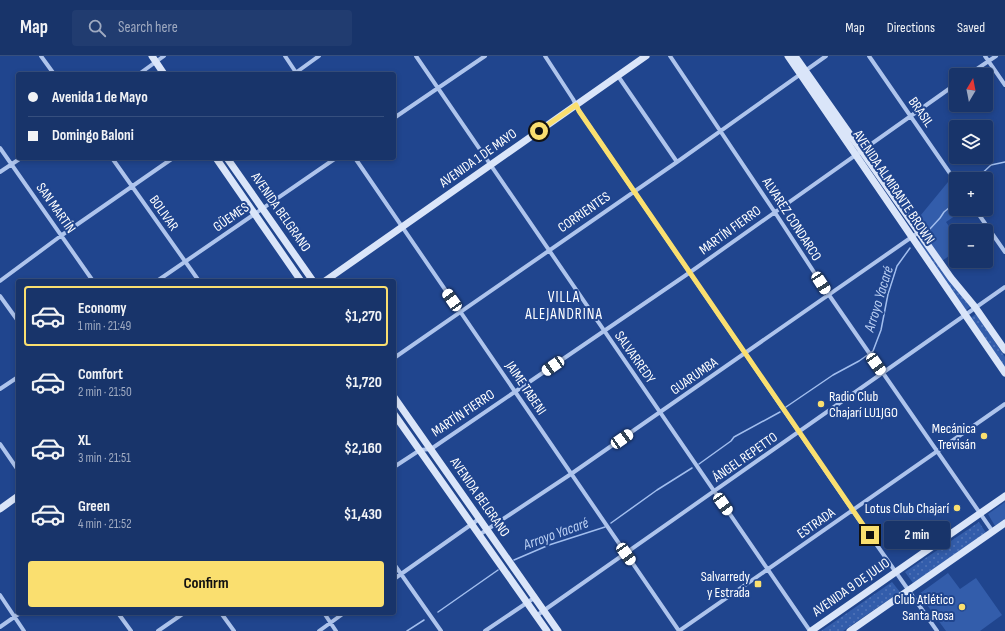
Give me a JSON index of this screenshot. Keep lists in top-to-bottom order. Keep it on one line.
{"streets":{"main road":["AVENIDA 1 DE MAYO","AVENIDA ALMIRANTE BROWN","AVENIDA BELGRANO","AVENIDA 9 DE JULIO"],"street":["BRASIL","SAN MARTÍN","CORRIENTES","BOLIVAR","GÜEMES","ALVAREZ CONDARCO","MARTÍN FIERRO","SALVARREDY","GUARUMBA","JAIME TABENI","ÁNGEL REPETTO","ESTRADA"]},"crossings":[["BRASIL","MARTÍN FIERRO"],["AVENIDA 1 DE MAYO","SALVARREDY"],["AVENIDA 1 DE MAYO","JAIME TABENI"],["AVENIDA ALMIRANTE BROWN","CORRIENTES"],["AVENIDA ALMIRANTE BROWN","MARTÍN FIERRO"],["AVENIDA ALMIRANTE BROWN","GUARUMBA"],["AVENIDA ALMIRANTE BROWN","ÁNGEL REPETTO"],["AVENIDA BELGRANO","GÜEMES"],["AVENIDA BELGRANO","MARTÍN FIERRO"],["AVENIDA BELGRANO","GUARUMBA"],["AVENIDA BELGRANO","ÁNGEL REPETTO"],["CORRIENTES","ALVAREZ CONDARCO"],["CORRIENTES","SALVARREDY"],["CORRIENTES","JAIME TABENI"],["BOLIVAR","GÜEMES"],["ALVAREZ CONDARCO","MARTÍN FIERRO"],["ALVAREZ CONDARCO","GUARUMBA"],["ALVAREZ CONDARCO","ÁNGEL REPETTO"],["ALVAREZ CONDARCO","ESTRADA"],["ALVAREZ CONDARCO","AVENIDA 9 DE JULIO"],["MARTÍN FIERRO","SALVARREDY"],["MARTÍN FIERRO","JAIME TABENI"],["SALVARREDY","GUARUMBA"],["SALVARREDY","ÁNGEL REPETTO"],["SALVARREDY","ESTRADA"],["SALVARREDY","AVENIDA 9 DE JULIO"],["GUARUMBA","JAIME TABENI"],["JAIME TABENI","ÁNGEL REPETTO"],["JAIME TABENI","ESTRADA"]],"districts":["VILLA ALEJANDRINA"],"water":["Arroyo Yacaré"],"places":{"other":["Radio Club Chajarí LU1JGO","Mecánica Trevisán","Lotus Club Chajarí","Club Atlético Santa Rosa"],"transit":["Salvarredy y Estrada"]},"north":"top","page":{"header":"Map","search":"Search here","nav":["Map","Directions","Saved"],"map_buttons":["+","−"],"banner":["Avenida 1 de Mayo","Domingo Baloni"],"list":[{"name":"Economy","note":"1 min · 21:49","value":"$1,270"},{"name":"Comfort","note":"2 min · 21:50","value":"$1,720"},{"name":"XL","note":"3 min · 21:51","value":"$2,160"},{"name":"Green","note":"4 min · 21:52","value":"$1,430"}],"bubble":"2 min","buttons":"Confirm"}}
